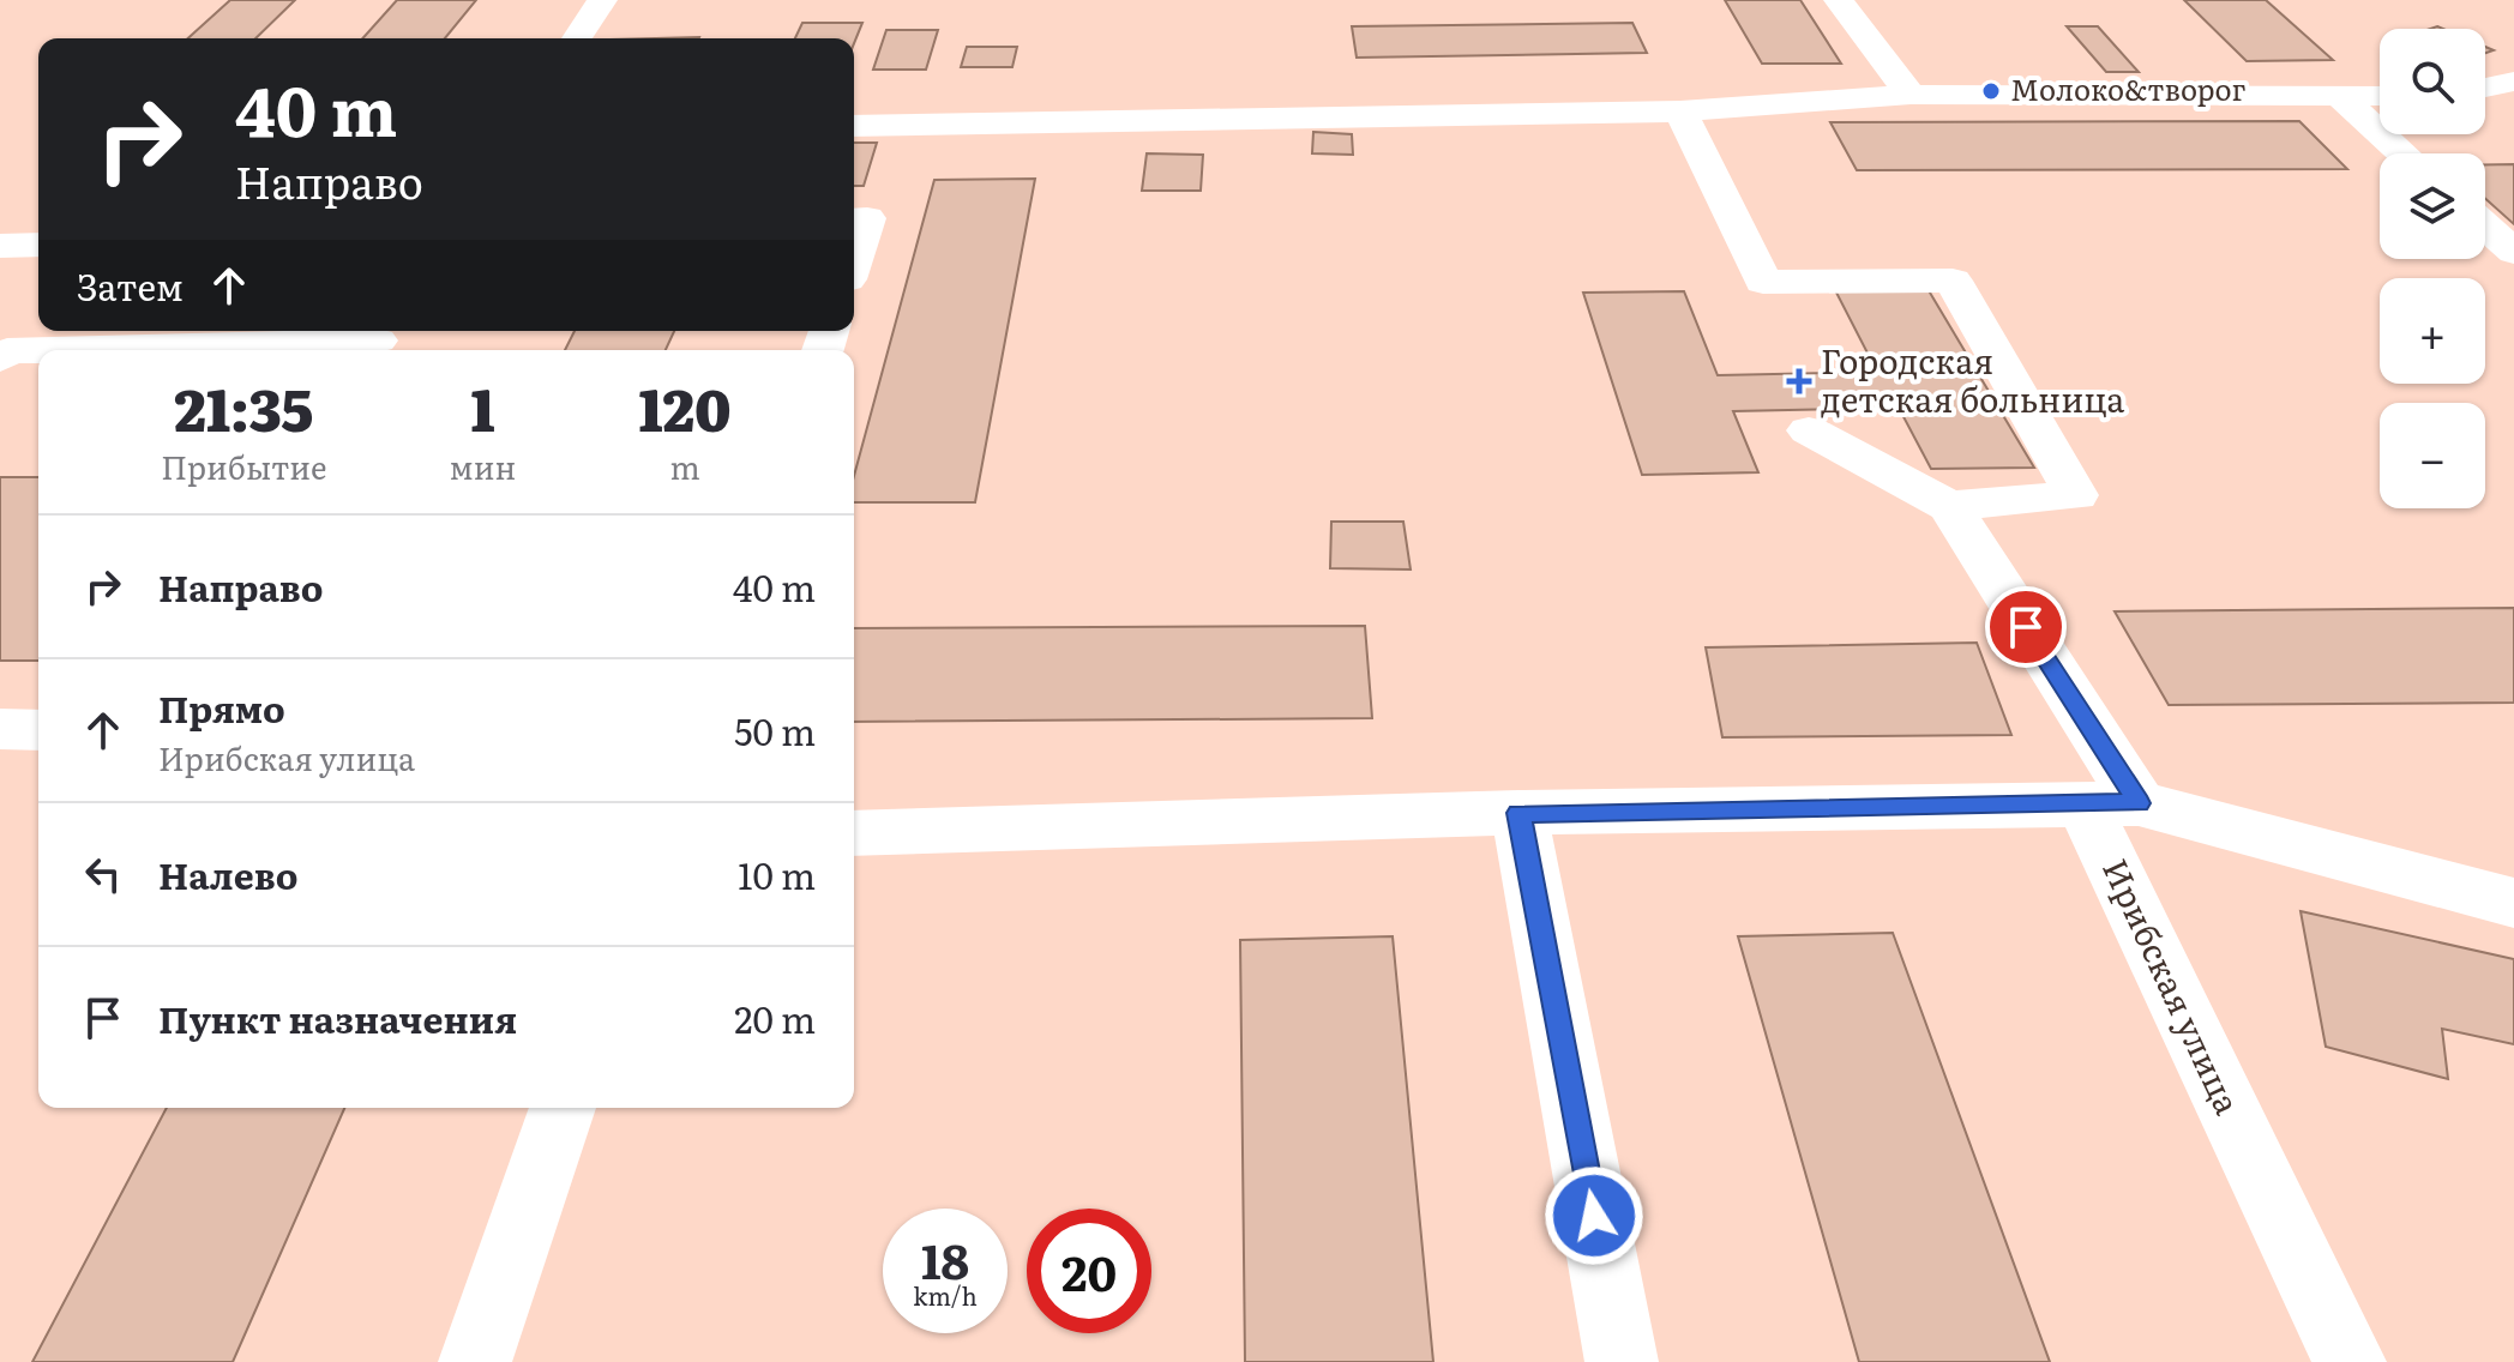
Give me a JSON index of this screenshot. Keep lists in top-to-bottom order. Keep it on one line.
{"streets":{"street":["Ирибская улица"]},"places":{"other":["Молоко&творог"],"health":["Городская детская больница"]},"page":{"map_buttons":["+","−"],"turn":["40 m","Направо"],"then":"Затем","eta":["21:35","Прибытие","1","мин","120","m"],"list":[{"name":"Направо","value":"40 m"},{"name":"Прямо","note":"Ирибская улица","value":"50 m"},{"name":"Налево","value":"10 m"},{"name":"Пункт назначения","value":"20 m"}],"speed":"18 km/h","limit":"20"}}
